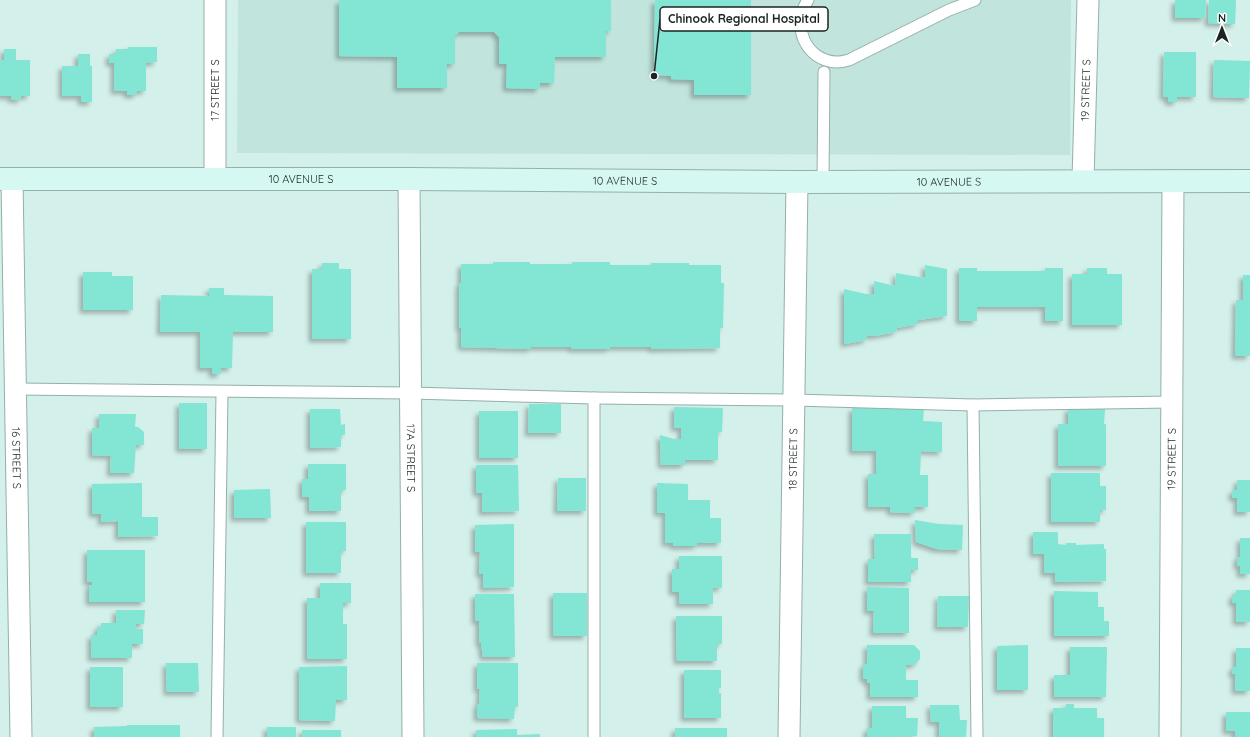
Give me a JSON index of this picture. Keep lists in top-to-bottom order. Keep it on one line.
{"streets":{"street":["17 STREET S","19 STREET S","10 AVENUE S","16 STREET S","17A STREET S","18 STREET S"]},"crossings":[["17 STREET S","10 AVENUE S"],["19 STREET S","10 AVENUE S"],["10 AVENUE S","16 STREET S"],["10 AVENUE S","17A STREET S"],["10 AVENUE S","18 STREET S"]],"places":["Chinook Regional Hospital"],"north":"top"}
